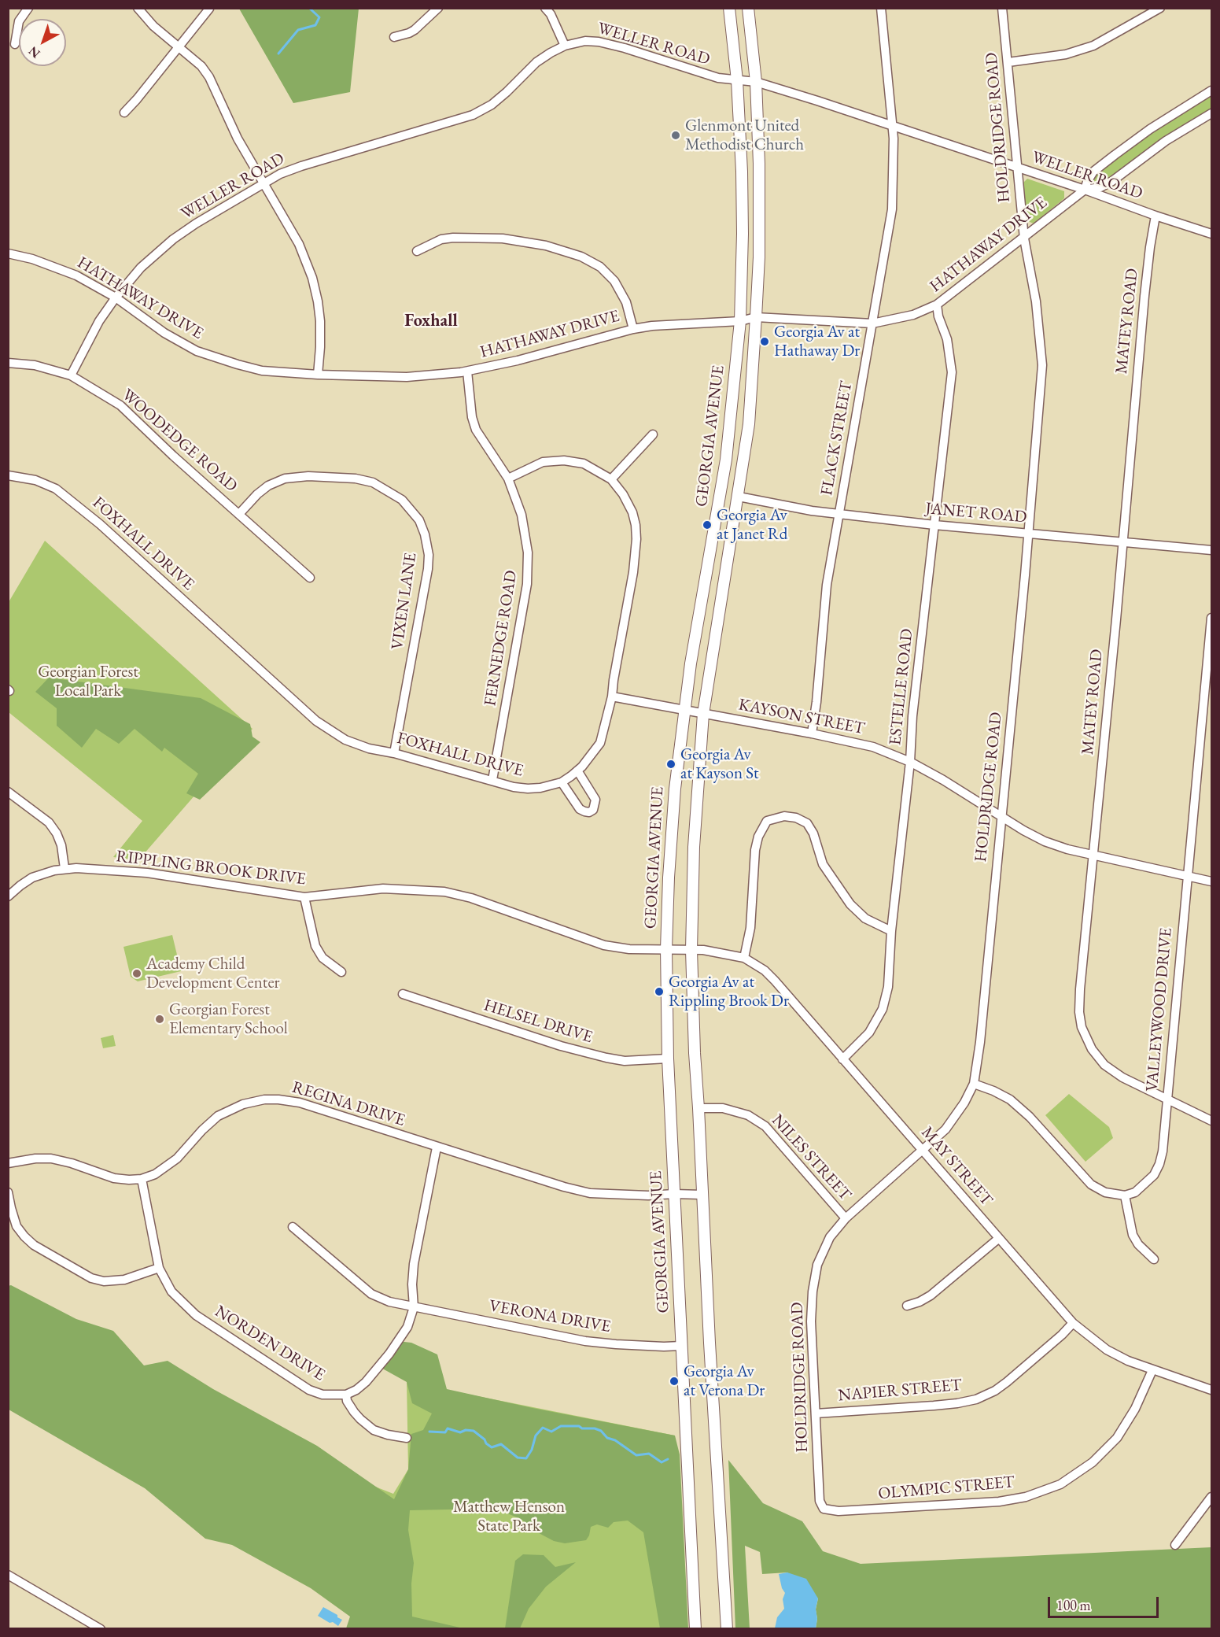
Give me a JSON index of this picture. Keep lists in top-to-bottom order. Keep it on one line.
{"streets":{"main road":["GEORGIA AVENUE"],"street":["WELLER ROAD","HOLDRIDGE ROAD","HATHAWAY DRIVE","MATEY ROAD","FLACK STREET","WOODEDGE ROAD","JANET ROAD","FOXHALL DRIVE","VIXEN LANE","FERNEDGE ROAD","ESTELLE ROAD","KAYSON STREET","RIPPLING BROOK DRIVE","VALLEYWOOD DRIVE","HELSEL DRIVE","REGINA DRIVE","NILES STREET","MAY STREET","VERONA DRIVE","NORDEN DRIVE","NAPIER STREET","OLYMPIC STREET"]},"crossings":[["WELLER ROAD","HOLDRIDGE ROAD"],["WELLER ROAD","HATHAWAY DRIVE"],["WELLER ROAD","MATEY ROAD"],["WELLER ROAD","GEORGIA AVENUE"],["WELLER ROAD","FLACK STREET"],["WELLER ROAD","WOODEDGE ROAD"],["HOLDRIDGE ROAD","HATHAWAY DRIVE"],["HOLDRIDGE ROAD","JANET ROAD"],["HOLDRIDGE ROAD","KAYSON STREET"],["HOLDRIDGE ROAD","NILES STREET"],["HOLDRIDGE ROAD","MAY STREET"],["HOLDRIDGE ROAD","NAPIER STREET"],["HOLDRIDGE ROAD","OLYMPIC STREET"],["HATHAWAY DRIVE","GEORGIA AVENUE"],["HATHAWAY DRIVE","FLACK STREET"],["HATHAWAY DRIVE","FERNEDGE ROAD"],["HATHAWAY DRIVE","ESTELLE ROAD"],["MATEY ROAD","JANET ROAD"],["MATEY ROAD","KAYSON STREET"],["MATEY ROAD","VALLEYWOOD DRIVE"],["GEORGIA AVENUE","JANET ROAD"],["GEORGIA AVENUE","KAYSON STREET"],["GEORGIA AVENUE","RIPPLING BROOK DRIVE"],["GEORGIA AVENUE","HELSEL DRIVE"],["GEORGIA AVENUE","REGINA DRIVE"],["GEORGIA AVENUE","NILES STREET"],["GEORGIA AVENUE","MAY STREET"],["GEORGIA AVENUE","VERONA DRIVE"],["FLACK STREET","JANET ROAD"],["FLACK STREET","KAYSON STREET"],["WOODEDGE ROAD","VIXEN LANE"],["JANET ROAD","ESTELLE ROAD"],["FOXHALL DRIVE","VIXEN LANE"],["FOXHALL DRIVE","FERNEDGE ROAD"],["FOXHALL DRIVE","KAYSON STREET"],["ESTELLE ROAD","KAYSON STREET"],["ESTELLE ROAD","MAY STREET"],["KAYSON STREET","VALLEYWOOD DRIVE"],["RIPPLING BROOK DRIVE","MAY STREET"],["REGINA DRIVE","NORDEN DRIVE"],["MAY STREET","NAPIER STREET"],["MAY STREET","OLYMPIC STREET"]],"districts":["Foxhall"],"parks":["Georgian Forest Local Park","Matthew Henson State Park"],"places":["Glenmont United Methodist Church","Georgia Av at Hathaway Dr","Georgia Av at Janet Rd","Georgia Av at Kayson St","Academy Child Development Center","Georgia Av at Rippling Brook Dr","Georgian Forest Elementary School","Georgia Av at Verona Dr"],"scale_bar":"100 m","north":"bottom left"}
